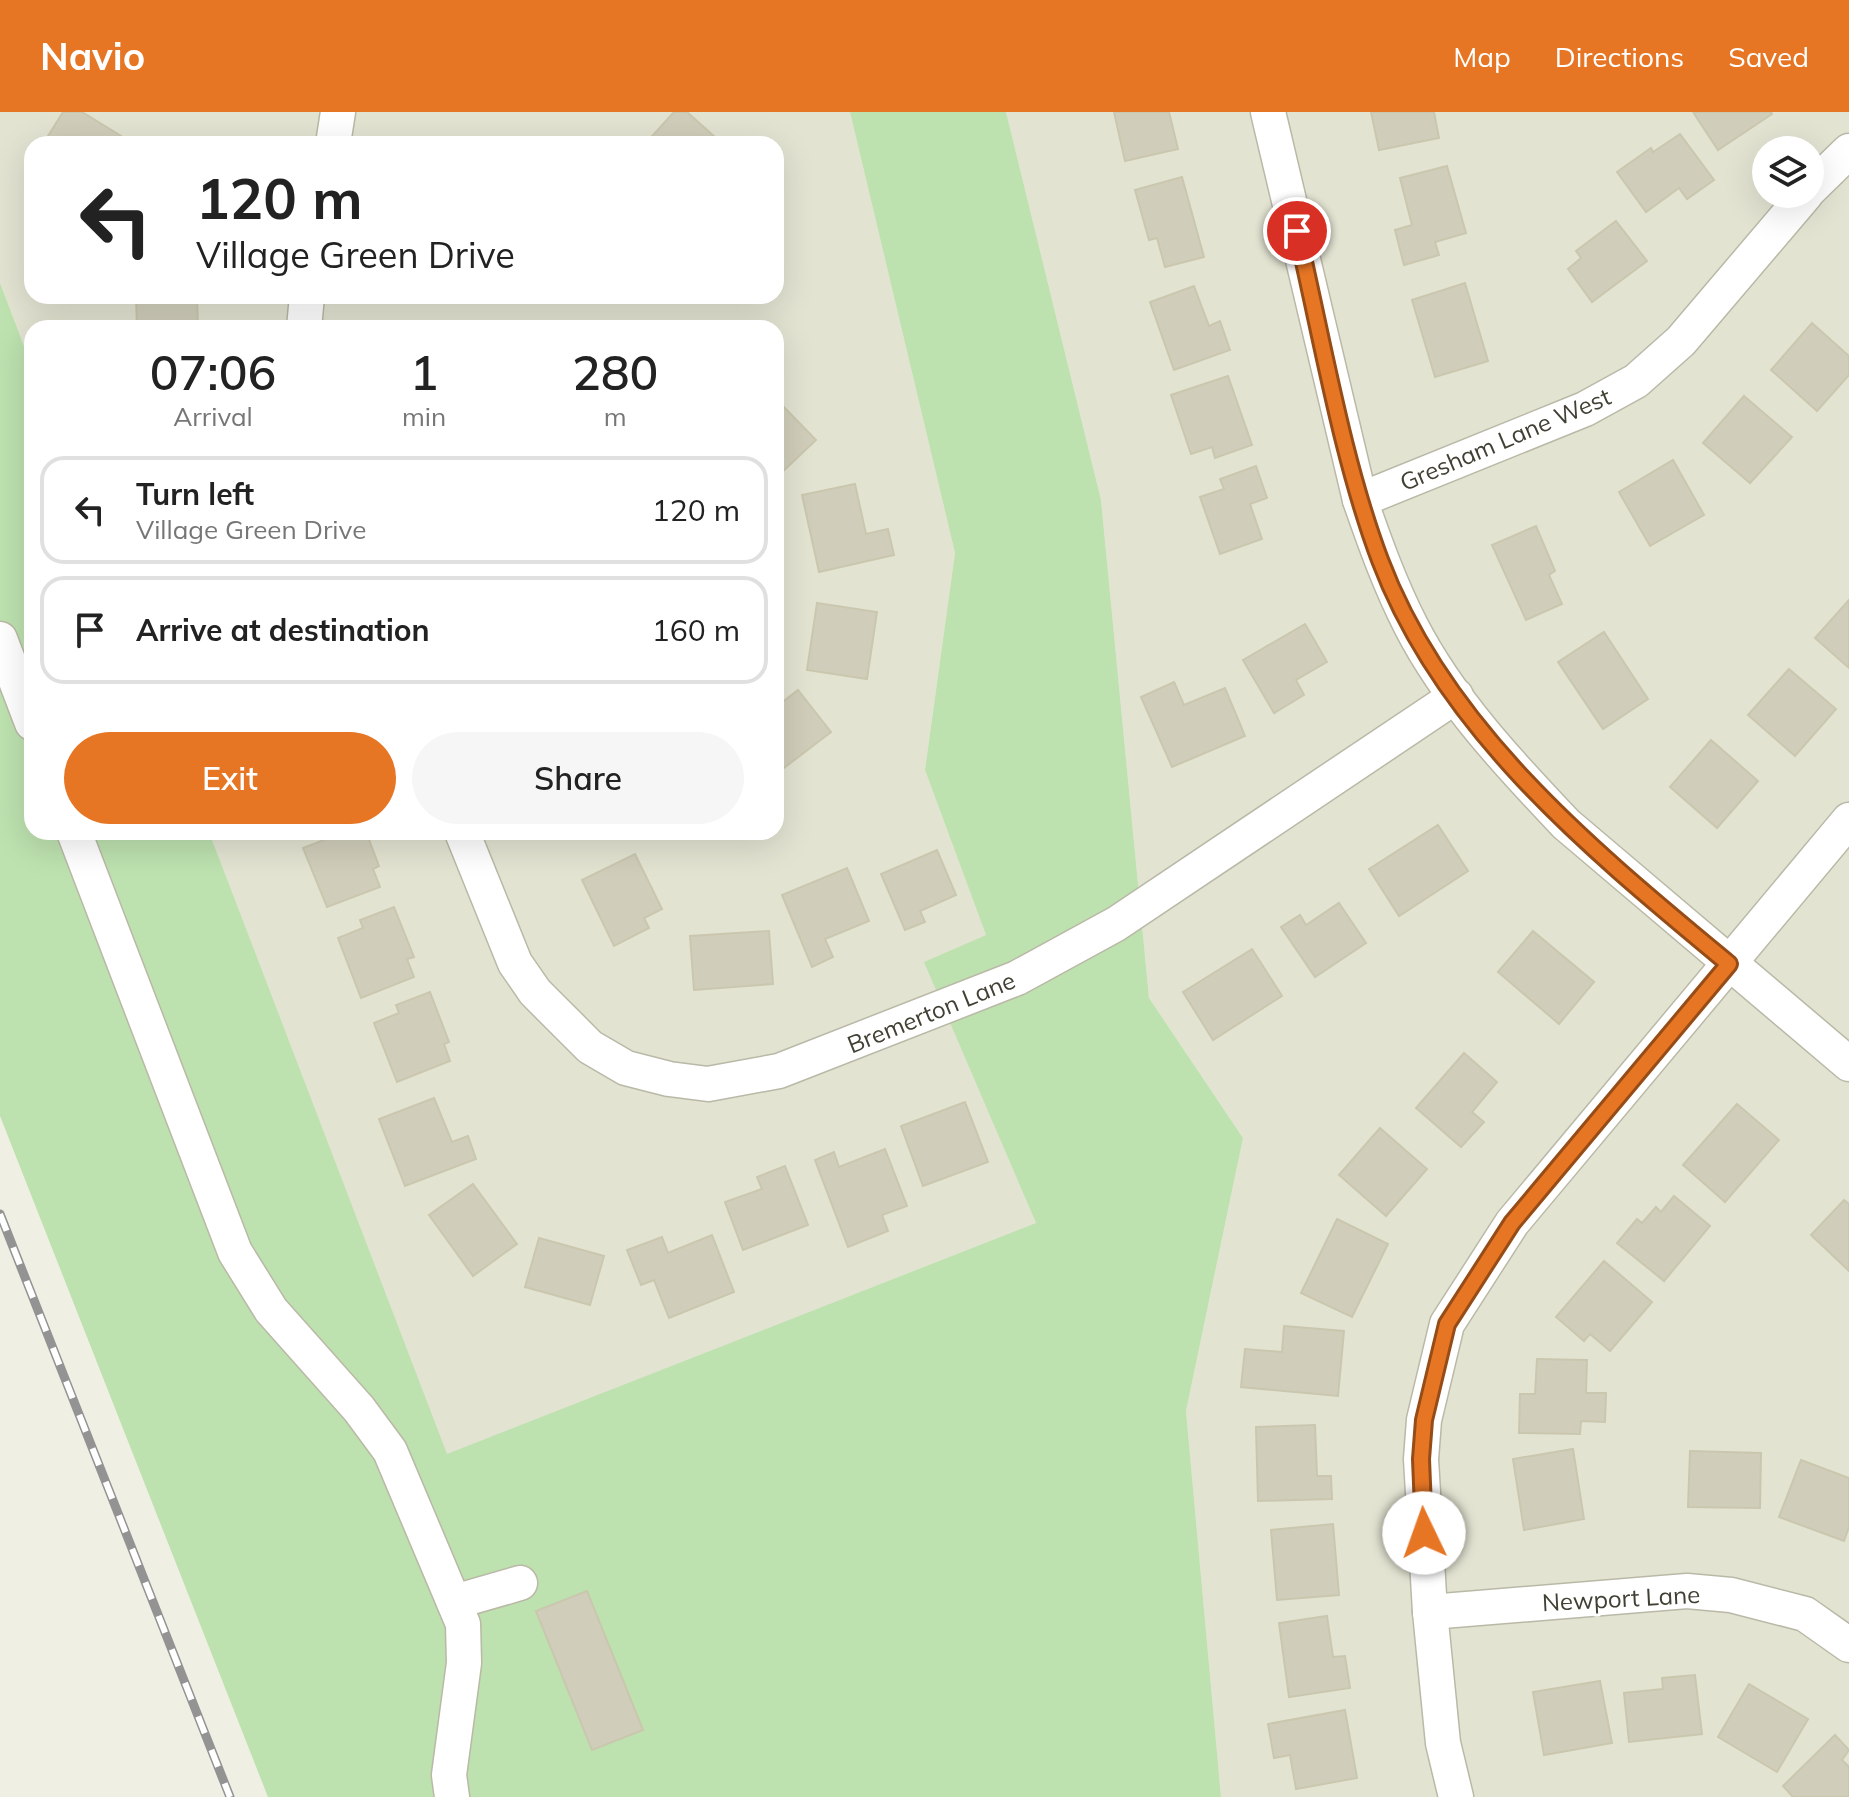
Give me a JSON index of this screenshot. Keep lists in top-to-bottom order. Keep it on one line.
{"streets":{"street":["Gresham Lane West","Bremerton Lane","Newport Lane"]},"page":{"header":"Navio","nav":["Map","Directions","Saved"],"turn":["120 m","Village Green Drive"],"eta":["07:06","Arrival","1","min","280","m"],"list":[{"name":"Turn left","note":"Village Green Drive","value":"120 m"},{"name":"Arrive at destination","value":"160 m"}],"buttons":["Exit","Share"]}}
